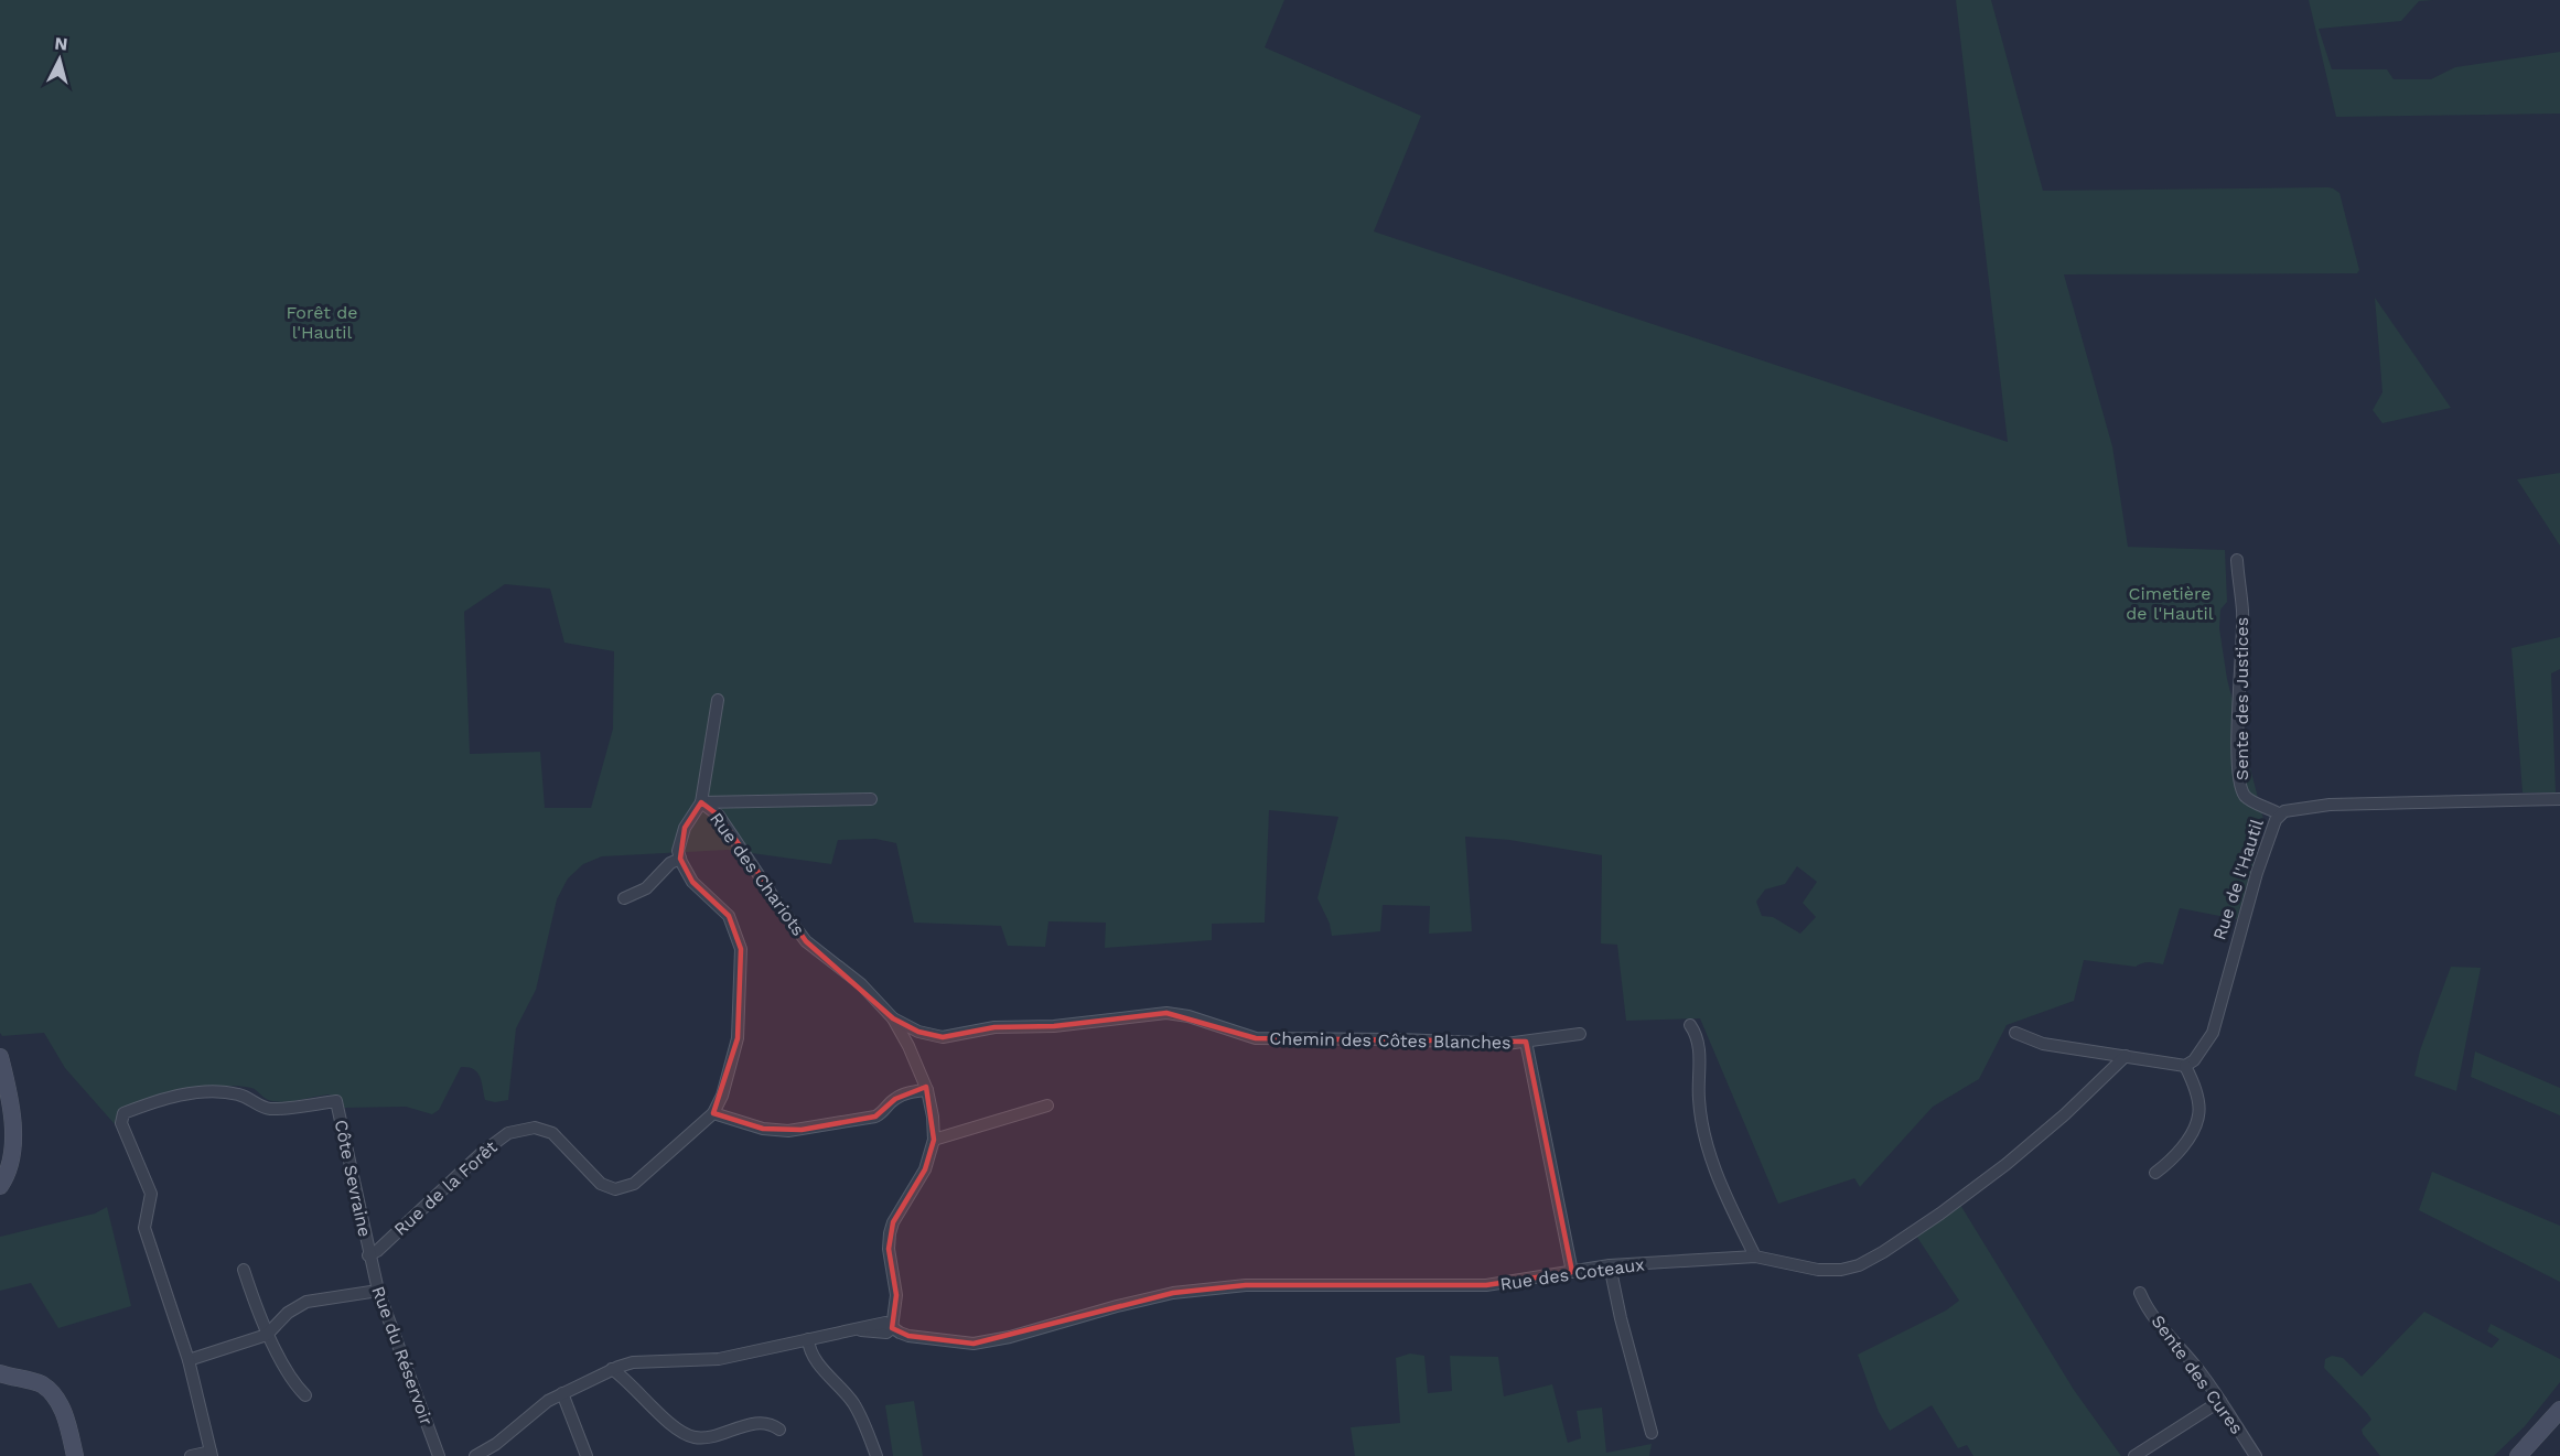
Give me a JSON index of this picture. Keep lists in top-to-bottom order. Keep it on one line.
{"streets":{"street":["Sente des Justices","Rue des Chariots","Rue de l'Hautil","Chemin des Côtes Blanches","Côte Sevraine","Rue de la Forêt","Rue des Coteaux","Rue du Réservoir","Sente des Cures"]},"crossings":[["Sente des Justices","Rue de l'Hautil"],["Rue des Chariots","Chemin des Côtes Blanches"],["Rue des Chariots","Rue des Coteaux"],["Côte Sevraine","Rue de la Forêt"],["Côte Sevraine","Rue du Réservoir"],["Rue de la Forêt","Rue du Réservoir"]],"parks":["Forêt de l'Hautil","Cimetière de l'Hautil"],"north":"top"}
